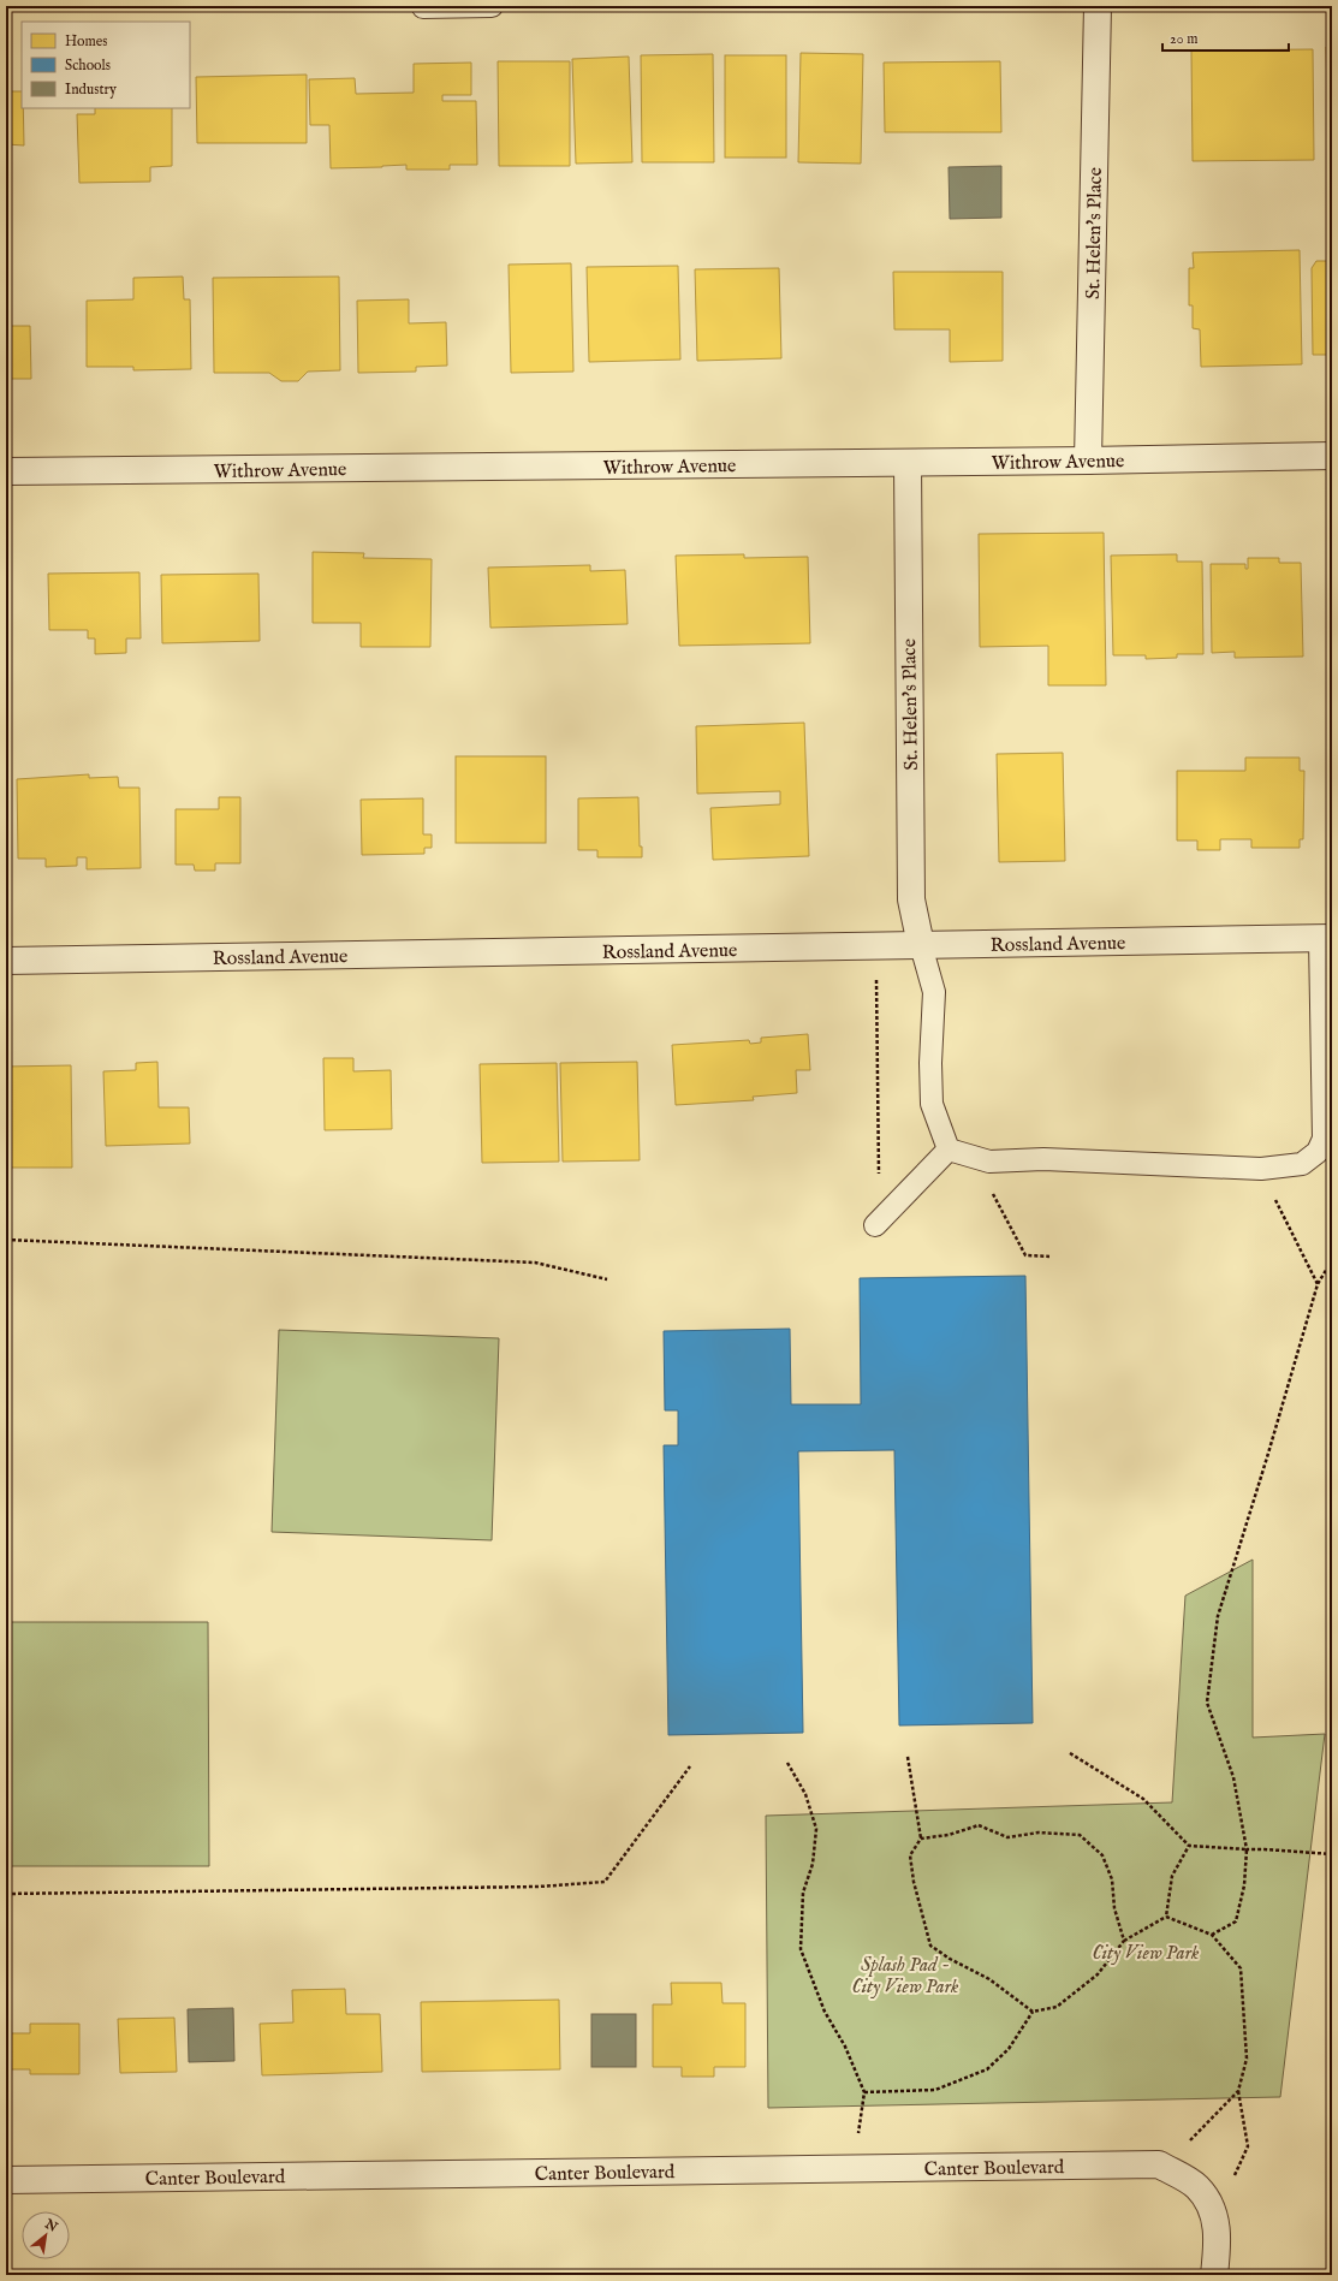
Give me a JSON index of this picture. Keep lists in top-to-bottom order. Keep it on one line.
{"streets":{"street":["St. Helen's Place","Withrow Avenue","Rossland Avenue","Canter Boulevard"]},"crossings":[["St. Helen's Place","Withrow Avenue"],["St. Helen's Place","Rossland Avenue"]],"parks":["City View Park","Splash Pad - City View Park"],"legend":["Homes","Schools","Industry"],"scale_bar":"20 m","north":"top right"}
